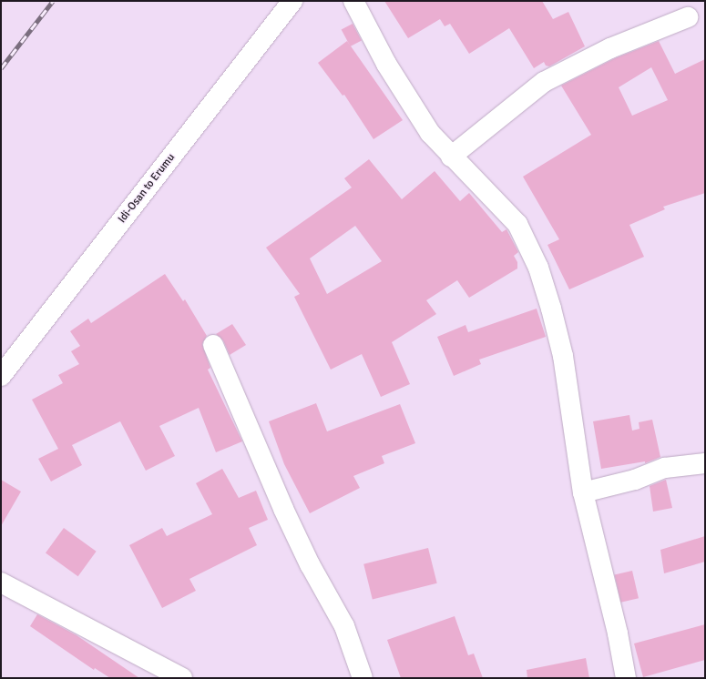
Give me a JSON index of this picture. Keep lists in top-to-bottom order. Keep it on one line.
{"streets":{"street":["Idi-Osan to Erumu"]}}
